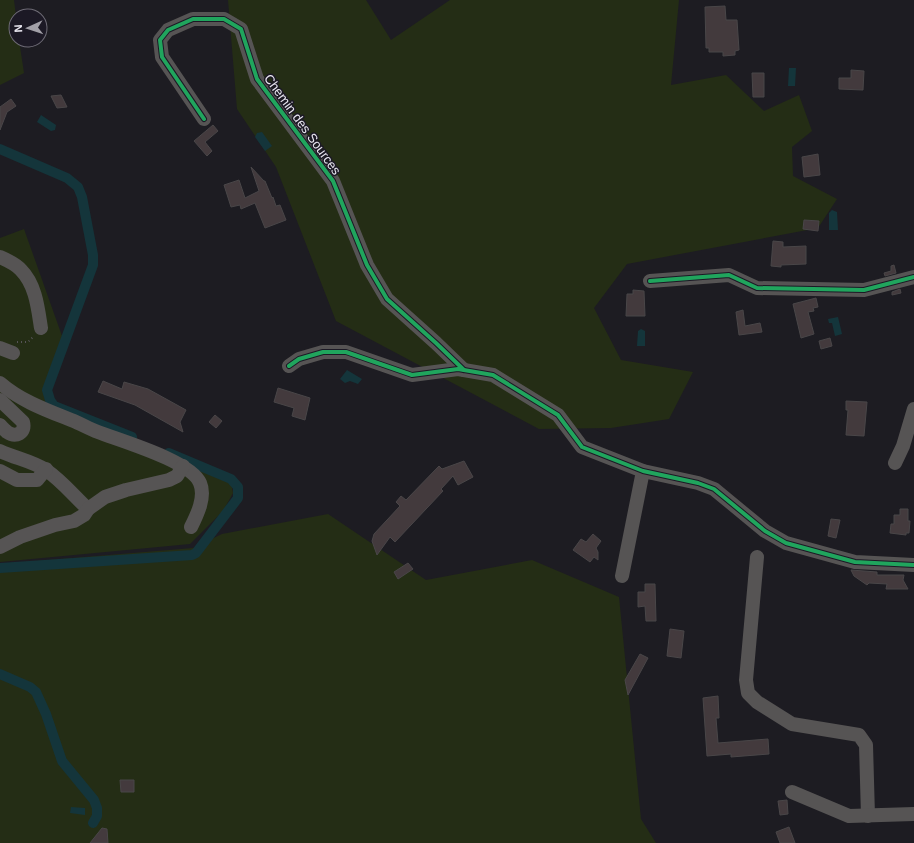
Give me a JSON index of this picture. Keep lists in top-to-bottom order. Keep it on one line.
{"streets":{"street":["Chemin des Sources"]},"north":"left"}
